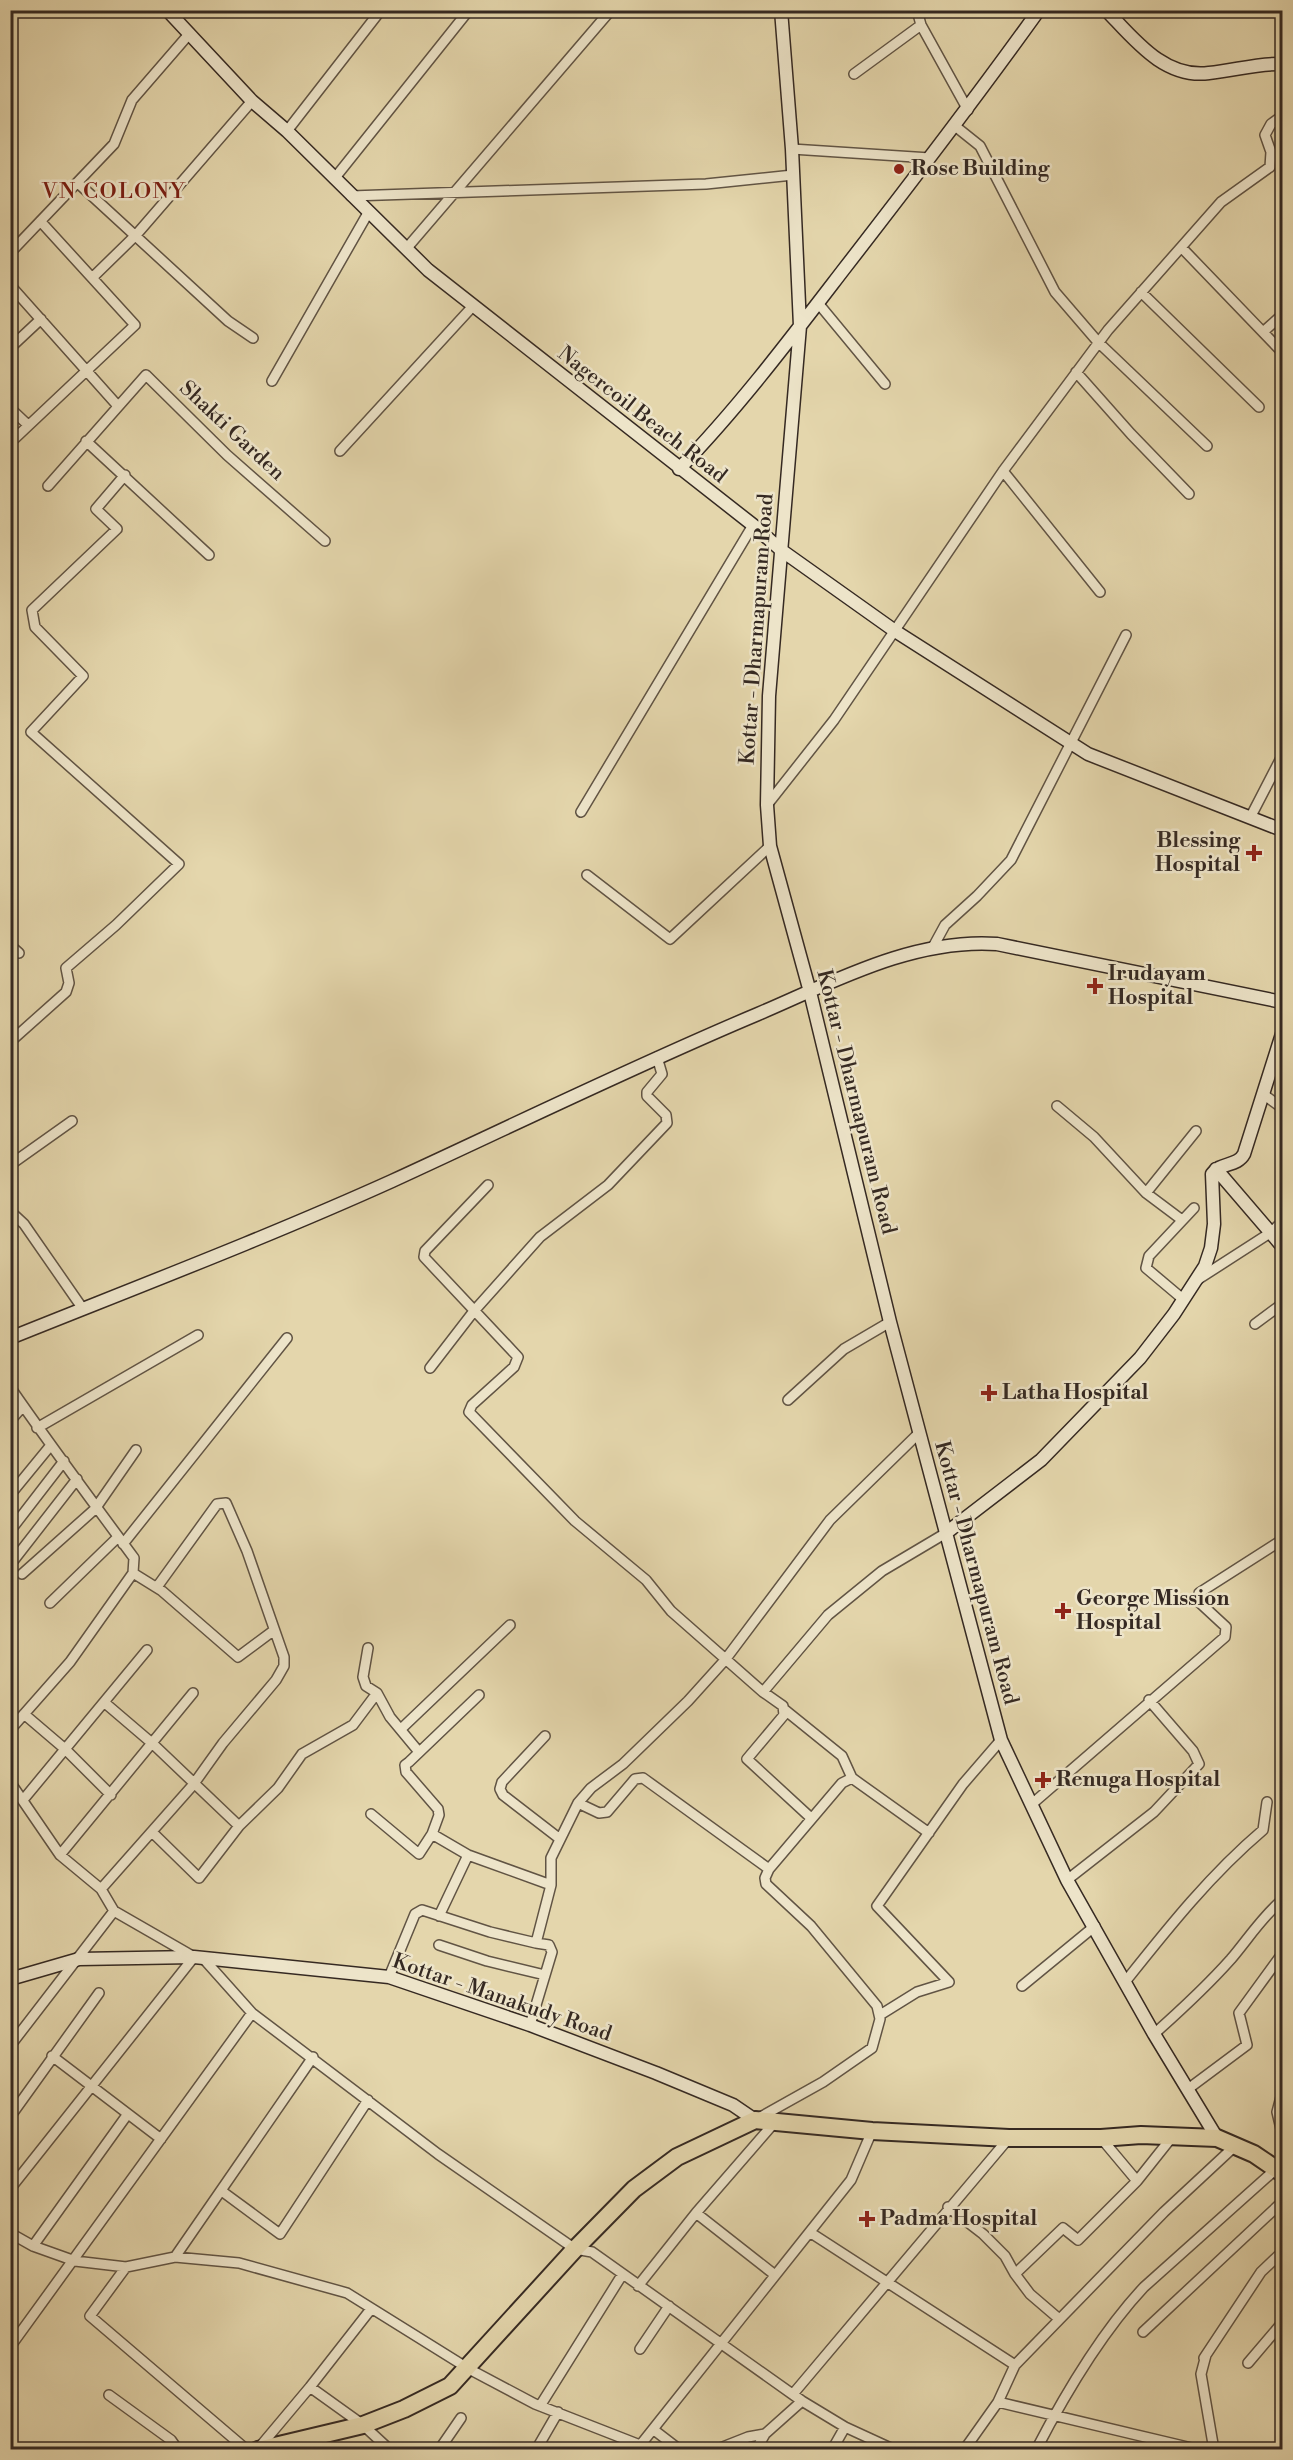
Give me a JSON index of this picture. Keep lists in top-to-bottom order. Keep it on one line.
{"streets":{"main road":["Nagercoil Beach Road","Kottar - Dharmapuram Road","Kottar - Manakudy Road"],"street":["Shakti Garden"]},"crossings":[["Nagercoil Beach Road","Kottar - Dharmapuram Road"]],"districts":["VN COLONY"],"places":{"other":["Rose Building"],"health":["Blessing Hospital","Irudayam Hospital","Latha Hospital","George Mission Hospital","Renuga Hospital","Padma Hospital"]}}
